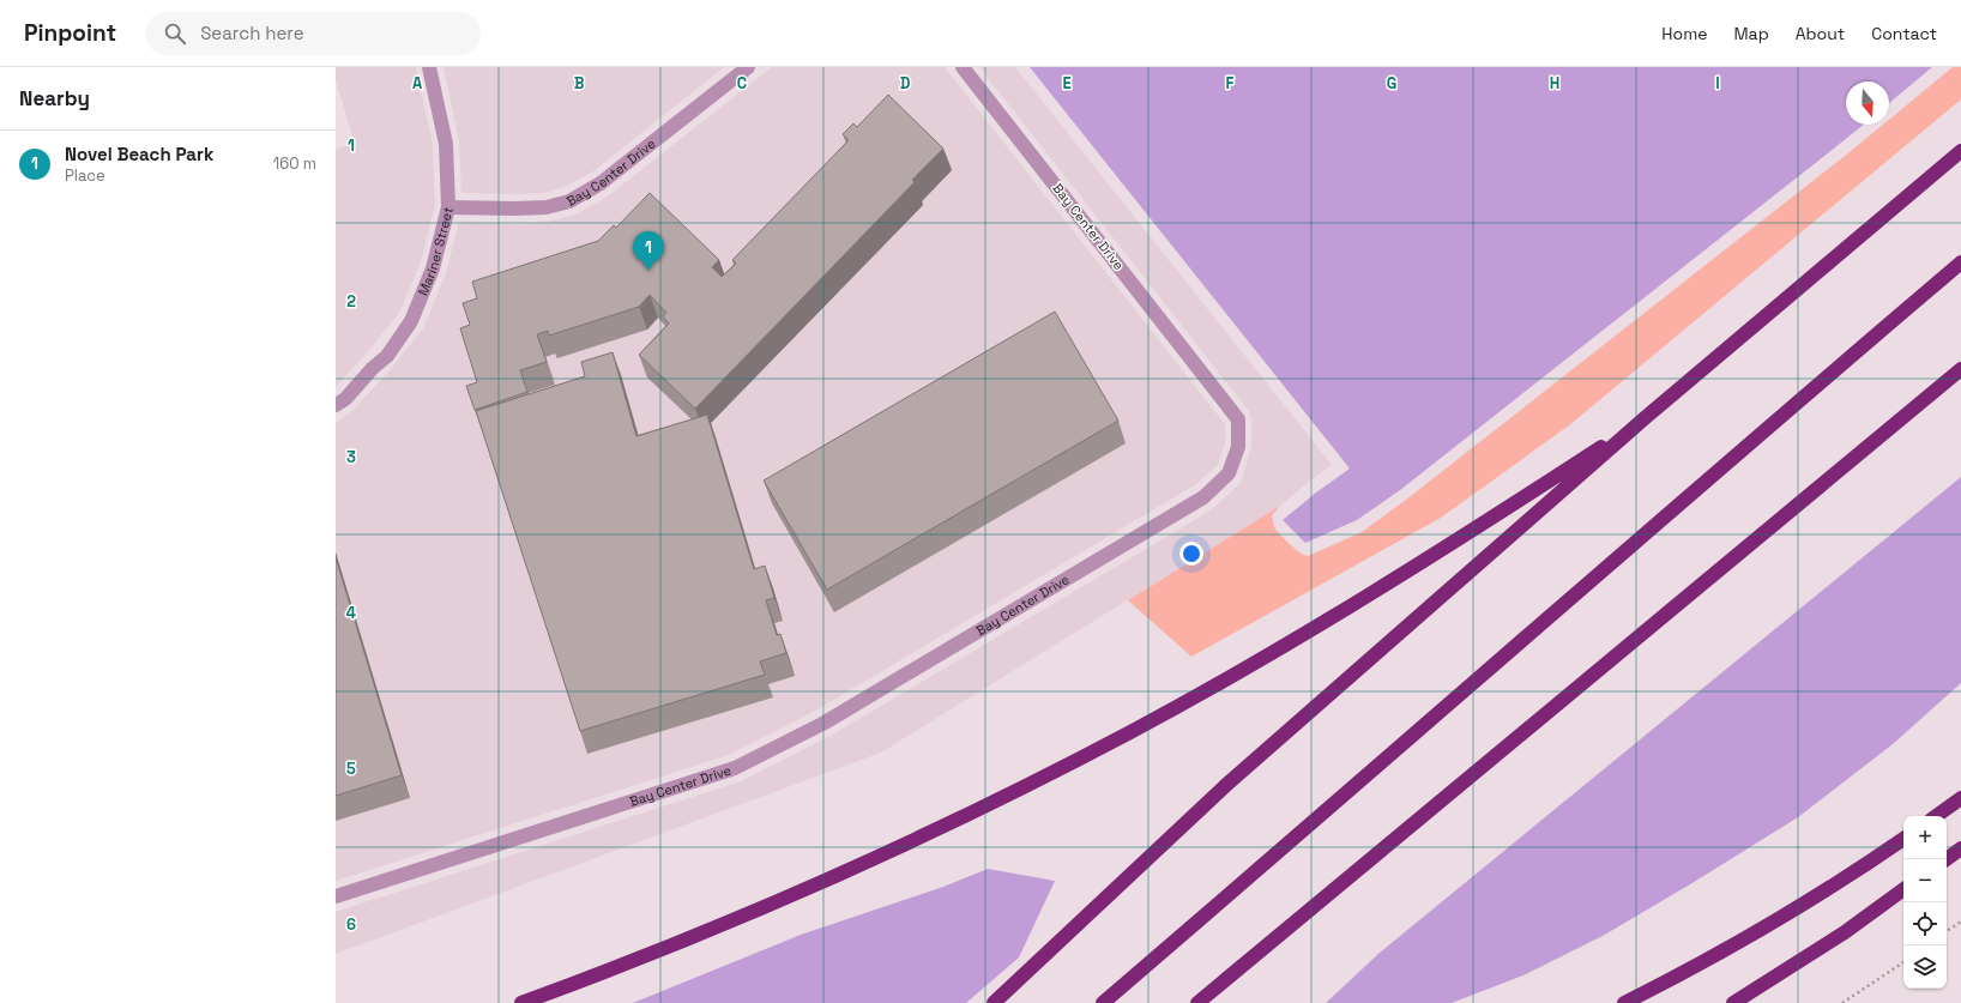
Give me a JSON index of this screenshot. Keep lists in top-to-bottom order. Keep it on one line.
{"streets":{"street":["Bay Center Drive","Mariner Street"]},"crossings":[["Bay Center Drive","Mariner Street"]],"north":"bottom","page":{"header":"Pinpoint","search":"Search here","nav":["Home","Map","About","Contact"],"heading":"Nearby","list":[{"mark":"1","name":"Novel Beach Park","note":"Place","value":"160 m"}],"pins":"1","map_buttons":["+","−"]},"grid":{"columns":["A","B","C","D","E","F","G","H","I"],"rows":["1","2","3","4","5","6"]}}
